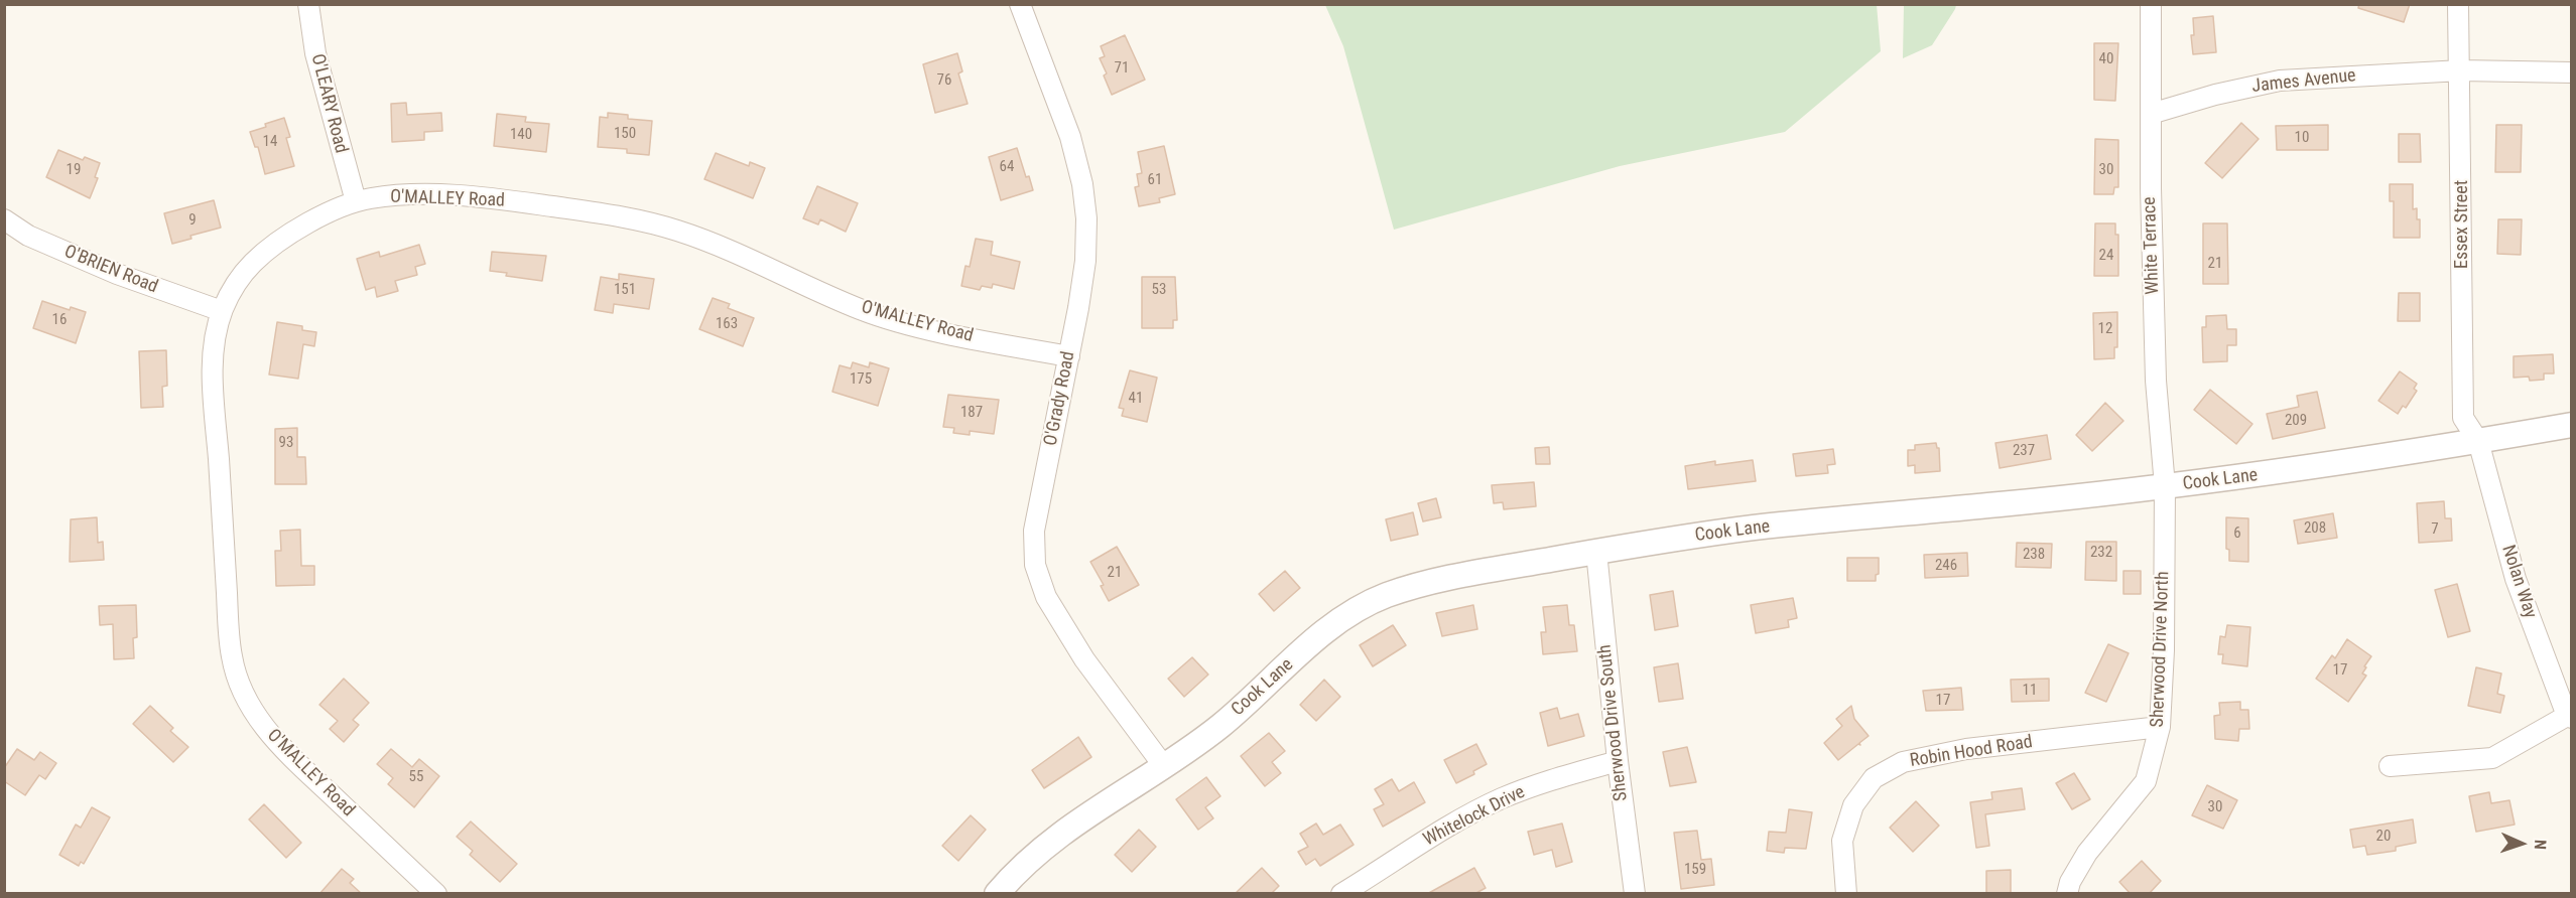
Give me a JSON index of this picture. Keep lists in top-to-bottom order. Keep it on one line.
{"streets":{"street":["James Avenue","O'LEARY Road","O'MALLEY Road","Essex Street","White Terrace","O'BRIEN Road","O'Grady Road","Cook Lane","Nolan Way","Sherwood Drive North","Sherwood Drive South","Robin Hood Road","Whitelock Drive"]},"crossings":[["James Avenue","Essex Street"],["James Avenue","White Terrace"],["O'LEARY Road","O'MALLEY Road"],["O'MALLEY Road","O'BRIEN Road"],["O'MALLEY Road","O'Grady Road"],["Essex Street","Cook Lane"],["Essex Street","Nolan Way"],["White Terrace","Cook Lane"],["White Terrace","Sherwood Drive North"],["O'Grady Road","Cook Lane"],["Cook Lane","Nolan Way"],["Cook Lane","Sherwood Drive North"],["Cook Lane","Sherwood Drive South"],["Sherwood Drive North","Robin Hood Road"],["Sherwood Drive South","Whitelock Drive"]],"house_numbers":["40","71","76","150","140","10","14","64","19","30","61","9","24","21","151","53","16","163","12","175","41","187","209","93","237","208","7","6","232","238","246","21","17","11","17","55","30","20","159"],"north":"right"}
